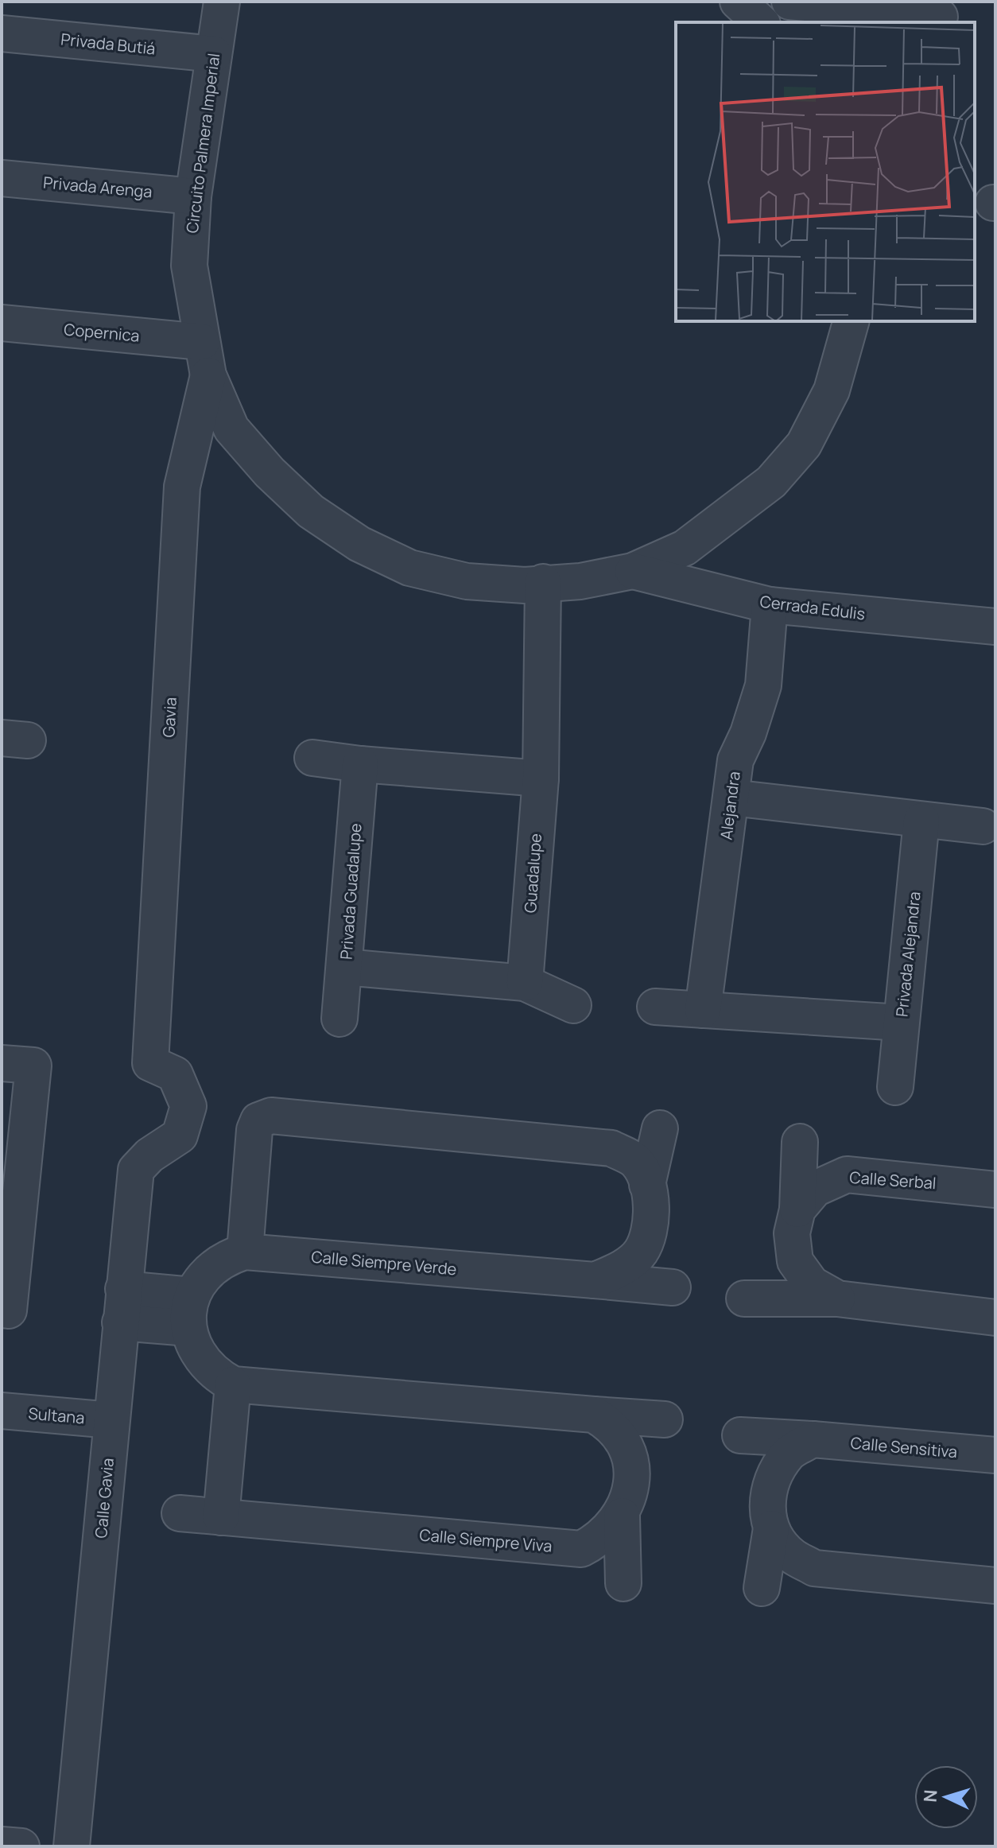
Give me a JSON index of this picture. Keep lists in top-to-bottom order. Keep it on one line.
{"streets":{"street":["Privada Butiá","Circuito Palmera Imperial","Privada Arenga","Copernica","Cerrada Edulis","Gavia","Alejandra","Guadalupe","Privada Guadalupe","Privada Alejandra","Calle Serbal","Calle Siempre Verde","Sultana","Calle Sensitiva","Calle Gavia","Calle Siempre Viva"]},"crossings":[["Privada Butiá","Circuito Palmera Imperial"],["Circuito Palmera Imperial","Privada Arenga"],["Circuito Palmera Imperial","Copernica"],["Circuito Palmera Imperial","Cerrada Edulis"],["Circuito Palmera Imperial","Gavia"],["Circuito Palmera Imperial","Guadalupe"],["Cerrada Edulis","Alejandra"],["Gavia","Calle Gavia"],["Sultana","Calle Gavia"]],"north":"left"}
